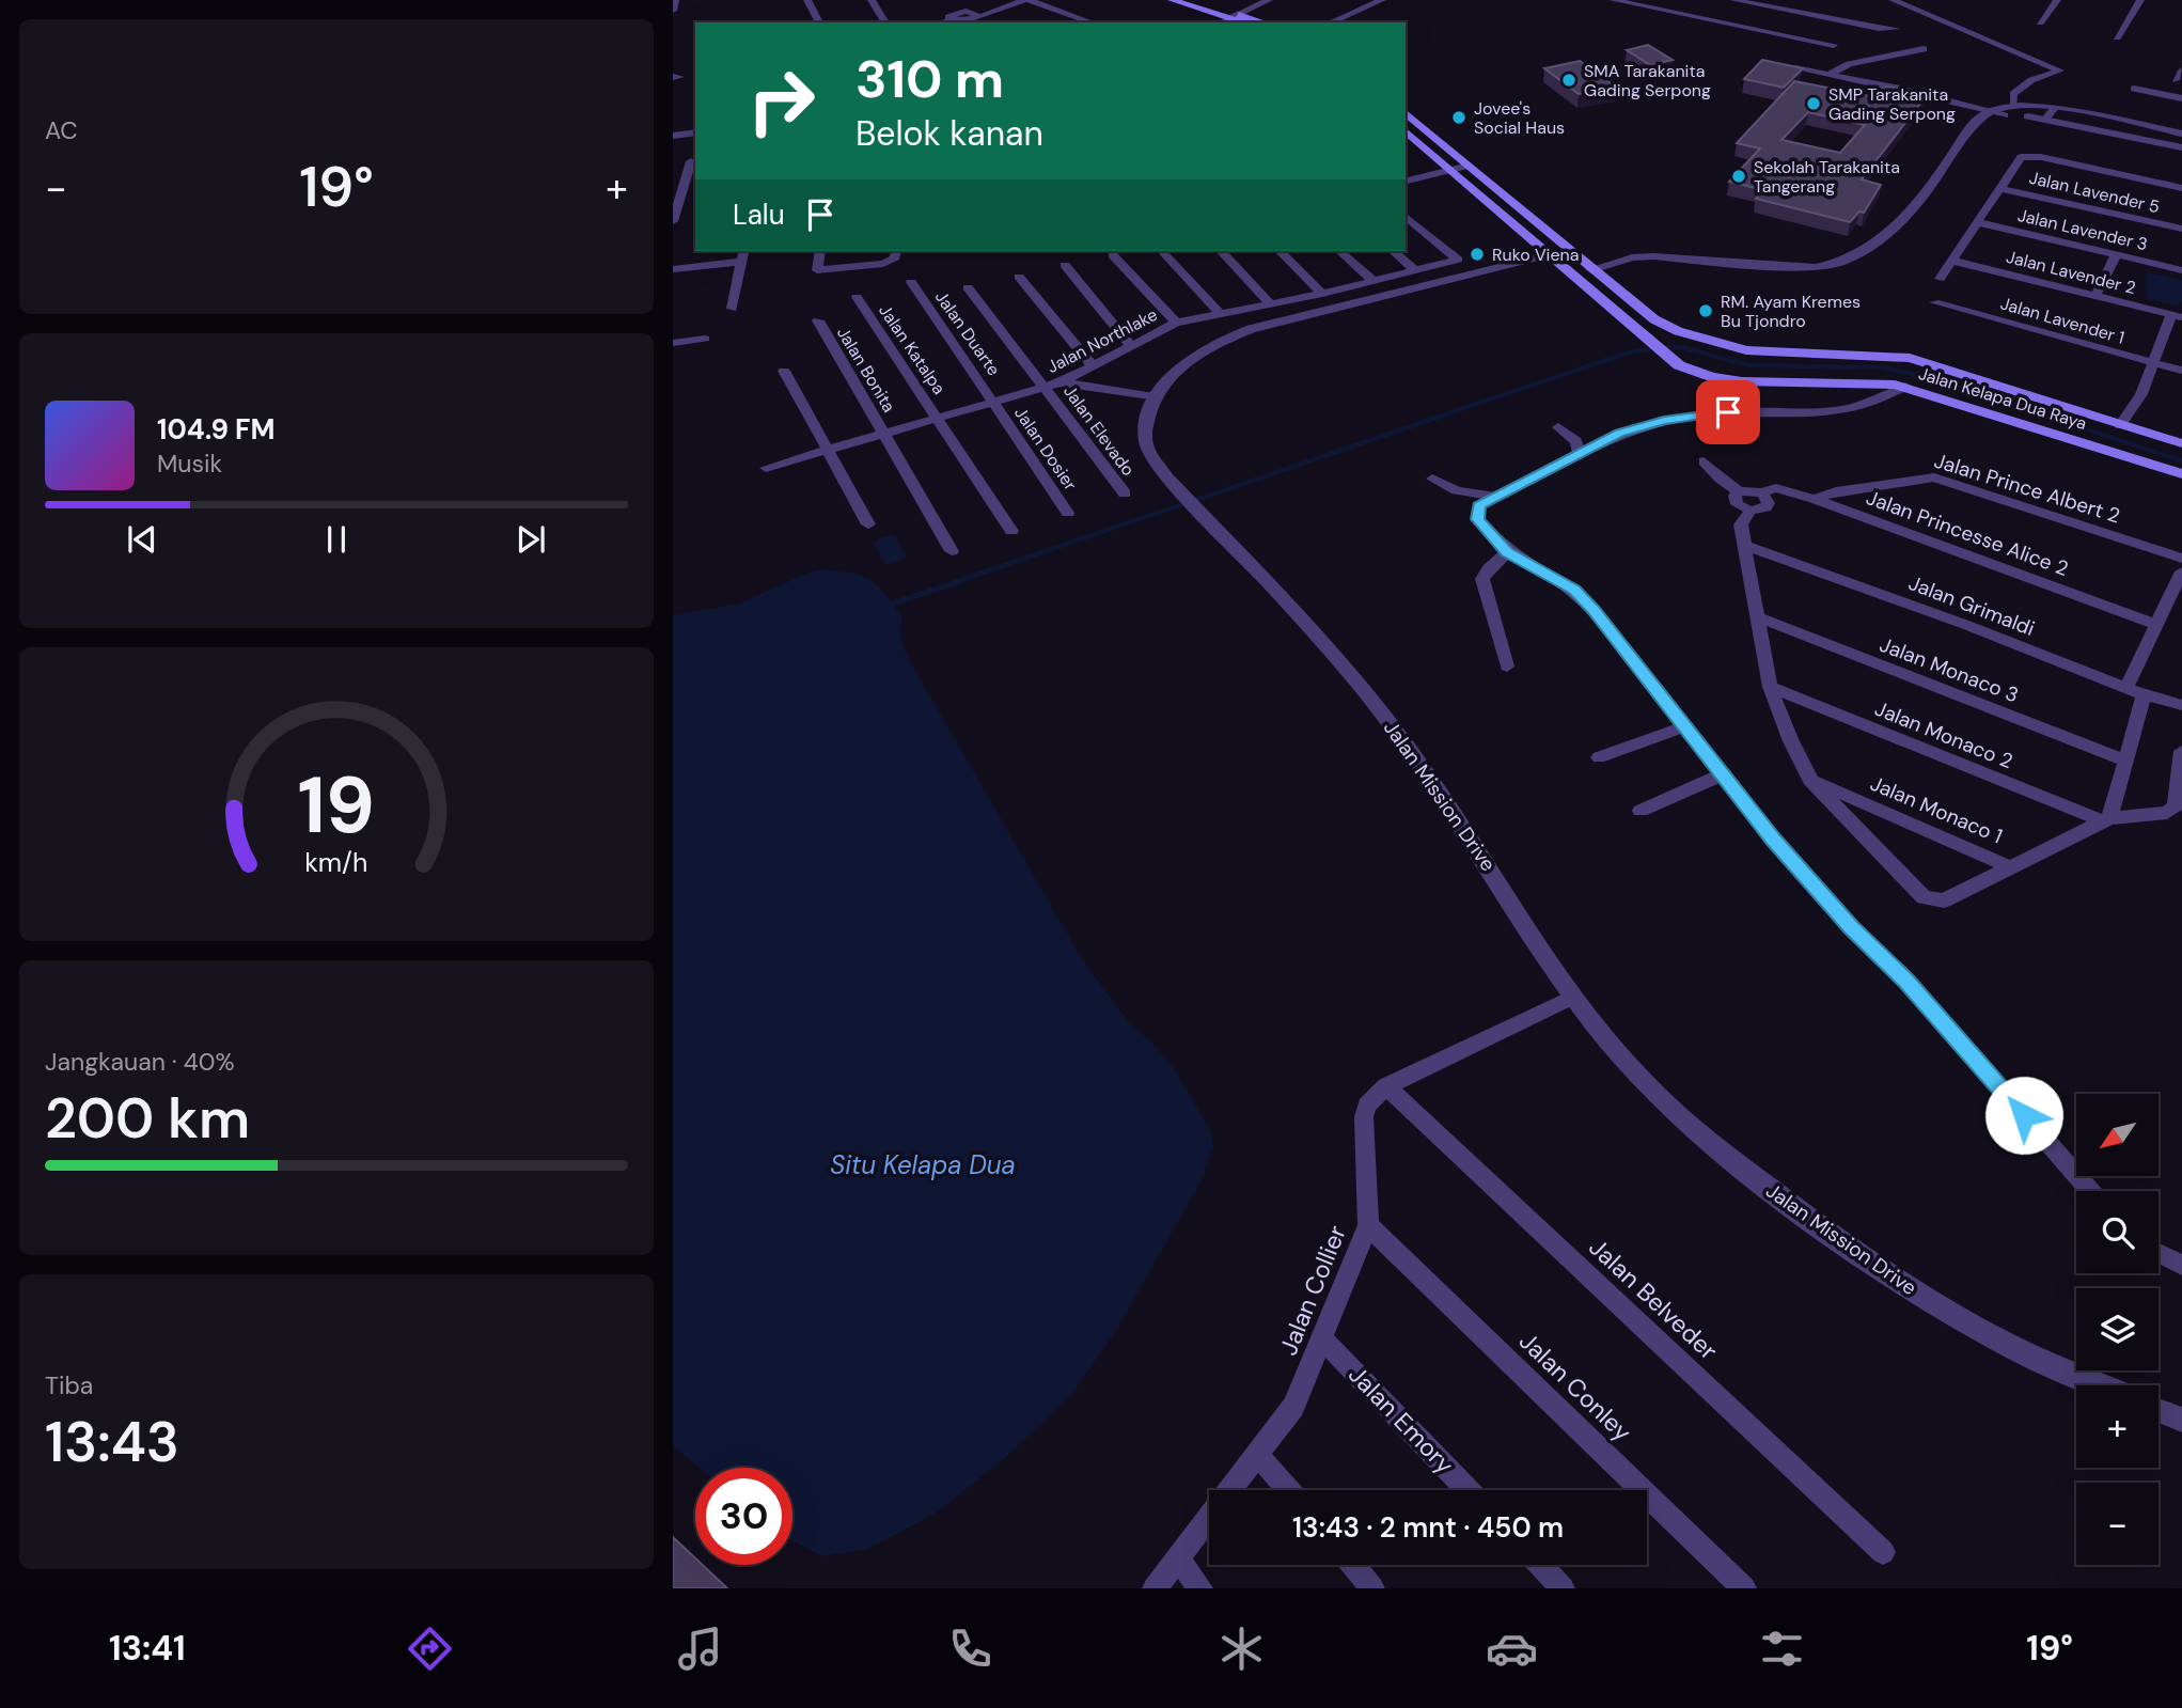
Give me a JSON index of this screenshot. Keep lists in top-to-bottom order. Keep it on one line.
{"streets":{"main road":["Jalan Kelapa Dua Raya"],"street":["Jalan Lavender 5","Jalan Lavender 3","Jalan Lavender 2","Jalan Lavender 1","Jalan Duarte","Jalan Northlake","Jalan Katalpa","Jalan Bonita","Jalan Elevado","Jalan Dosier","Jalan Prince Albert 2","Jalan Princesse Alice 2","Jalan Grimaldi","Jalan Monaco 3","Jalan Monaco 2","Jalan Mission Drive","Jalan Monaco 1","Jalan Collier","Jalan Belveder","Jalan Conley","Jalan Emory"]},"crossings":[["Jalan Duarte","Jalan Northlake"],["Jalan Duarte","Jalan Dosier"],["Jalan Northlake","Jalan Katalpa"],["Jalan Northlake","Jalan Bonita"],["Jalan Northlake","Jalan Elevado"],["Jalan Northlake","Jalan Dosier"],["Jalan Prince Albert 2","Jalan Princesse Alice 2"],["Jalan Mission Drive","Jalan Collier"],["Jalan Collier","Jalan Belveder"],["Jalan Collier","Jalan Conley"],["Jalan Collier","Jalan Emory"]],"water":["Situ Kelapa Dua"],"places":["SMA Tarakanita Gading Serpong","SMP Tarakanita Gading Serpong","Jovee's Social Haus","Sekolah Tarakanita Tangerang","Ruko Viena","RM. Ayam Kremes Bu Tjondro"],"north":"bottom left","page":{"tile":["AC",["Jangkauan · 40%","200 km"],["Tiba","13:43"]],"turn":["310 m","Belok kanan"],"heat":["−","19°","+"],"then":"Lalu","song":["104.9 FM","Musik"],"map_buttons":["+","−"],"limit":"30","trip":"13:43 · 2 mnt · 450 m","tabs":["13:41","19°"],"gauge":["19","km/h"]}}
